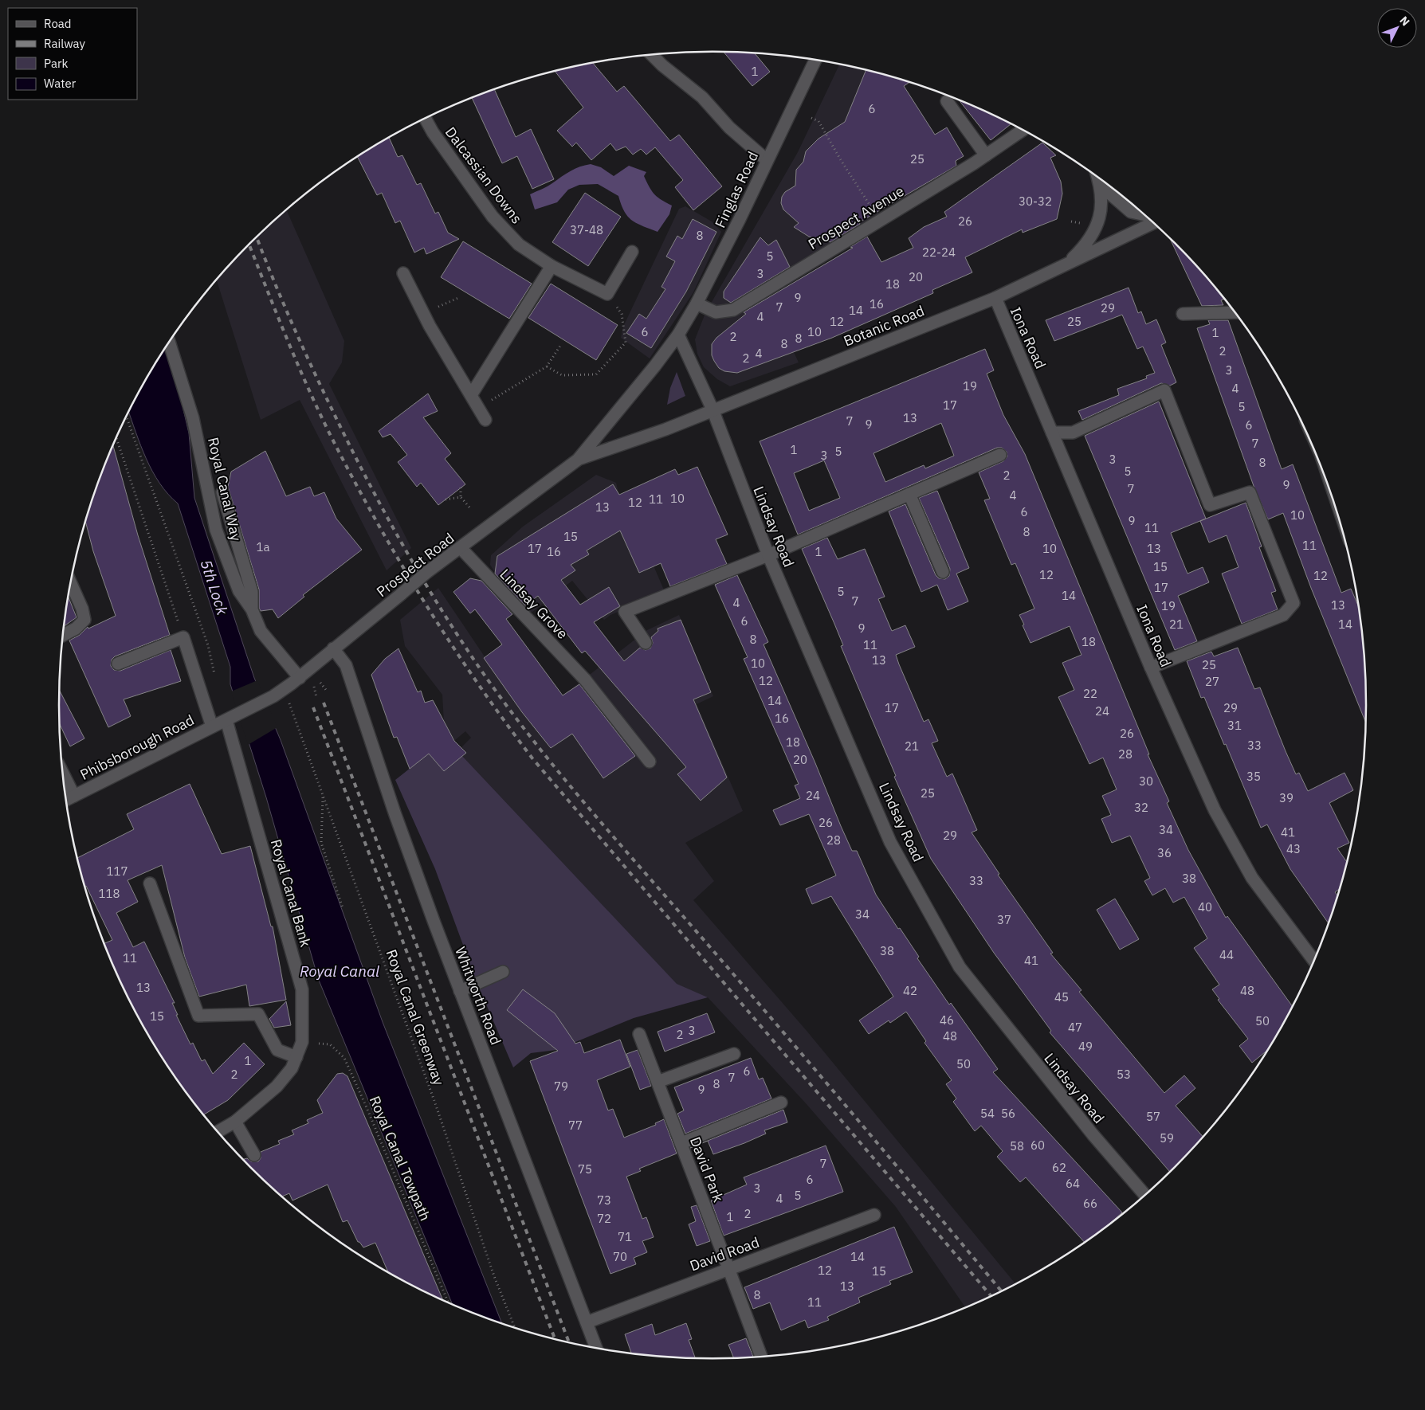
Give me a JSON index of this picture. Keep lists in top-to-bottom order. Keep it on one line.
{"streets":{"street":["Dalcassian Downs","Finglas Road","Prospect Avenue","Botanic Road","Iona Road","Royal Canal Way","Lindsay Road","Prospect Road","Lindsay Grove","Phibsborough Road","Royal Canal Bank","Whitworth Road","David Park","David Road"],"path":["Royal Canal Greenway","Royal Canal Towpath"]},"crossings":[["Finglas Road","Prospect Avenue"],["Finglas Road","Prospect Road"],["Botanic Road","Iona Road"],["Botanic Road","Lindsay Road"],["Botanic Road","Prospect Road"],["Royal Canal Way","Prospect Road"],["Lindsay Road","Prospect Road"],["Prospect Road","Lindsay Grove"],["Prospect Road","Phibsborough Road"],["Prospect Road","Whitworth Road"],["Phibsborough Road","Royal Canal Bank"],["Royal Canal Bank","Royal Canal Towpath"],["Whitworth Road","David Road"],["David Park","David Road"]],"water":["5th Lock","Royal Canal"],"house_numbers":["1","6","25","30-32","26","37-48","8","22-24","5","3","20","18","9","16","7","29","14","4","12","25","6","10","1","2","8","8","2","4","2","3","19","4","17","5","13","7","9","6","7","1","5","3","3","8","5","2","9","7","4","10","11","12","13","6","10","9","11","8","15","11","1a","17","10","13","16","1","15","12","12","17","5","14","7","4","13","19","6","21","14","9","8","18","11","13","10","25","12","27","22","14","17","29","24","16","31","26","18","33","21","28","20","35","30","25","24","39","32","26","34","41","29","28","43","36","117","38","33","118","40","34","37","38","44","11","41","13","42","48","45","15","46","50","47","3","2","48","49","1","50","6","2","53","7","8","79","9","54","56","57","77","59","60","58","7","62","75","6","64","3","5","4","73","66","2","1","72","71","70","14","12","15","13","8","11"],"legend":["Road","Railway","Park","Water"],"north":"top right"}
